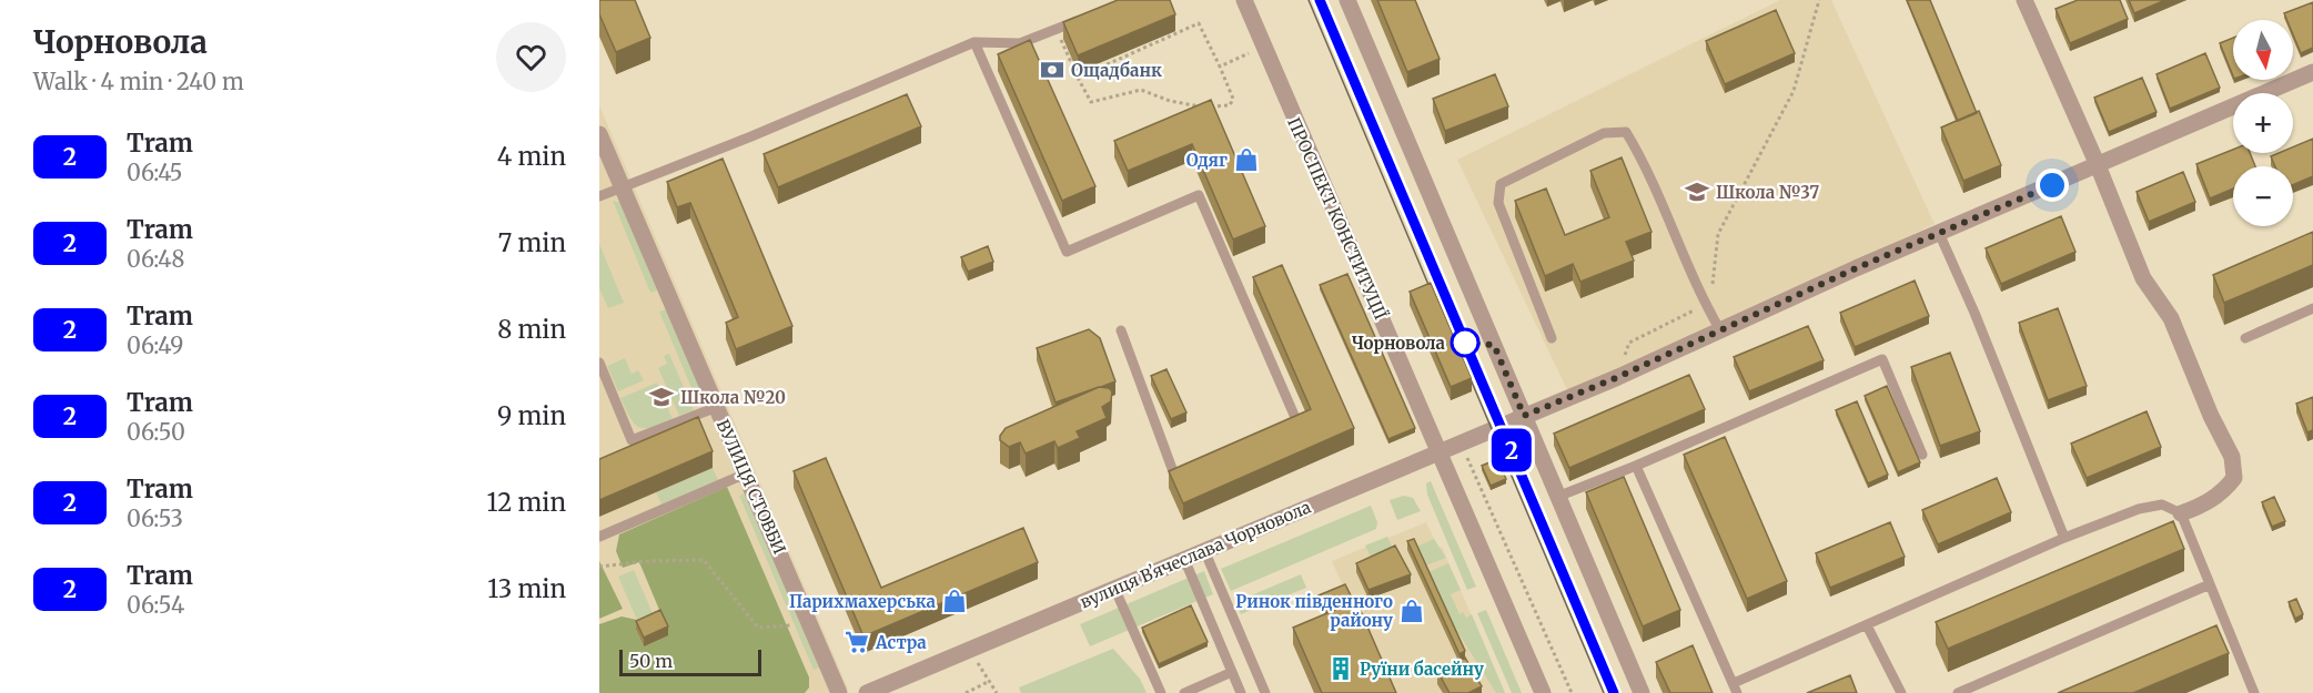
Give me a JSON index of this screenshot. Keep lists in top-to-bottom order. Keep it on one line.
{"streets":{"street":["ПРОСПЕКТ КОНСТИТУЦІЇ","ВУЛИЦЯ СТОВБИ","вулиця Вʼячеслава Чорновола"]},"crossings":[["ПРОСПЕКТ КОНСТИТУЦІЇ","вулиця Вʼячеслава Чорновола"]],"places":{"bank":["Ощадбанк"],"shop":["Одяг","Парихмахерська","Ринок південного району"],"school or university":["Школа №37","Школа №20"],"other":["Чорновола"],"supermarket":["Астра"],"building":["Руїни басейну"]},"lines":["tram line 2"],"scale_bar":"50 m","north":"bottom","page":{"heading":["Чорновола","Walk · 4 min · 240 m"],"on_map":"2","map_buttons":["+","−"],"list":[{"mark":"2","name":"Tram","note":"06:45","value":"4 min"},{"mark":"2","name":"Tram","note":"06:48","value":"7 min"},{"mark":"2","name":"Tram","note":"06:49","value":"8 min"},{"mark":"2","name":"Tram","note":"06:50","value":"9 min"},{"mark":"2","name":"Tram","note":"06:53","value":"12 min"},{"mark":"2","name":"Tram","note":"06:54","value":"13 min"}],"scale":"50 m"}}
